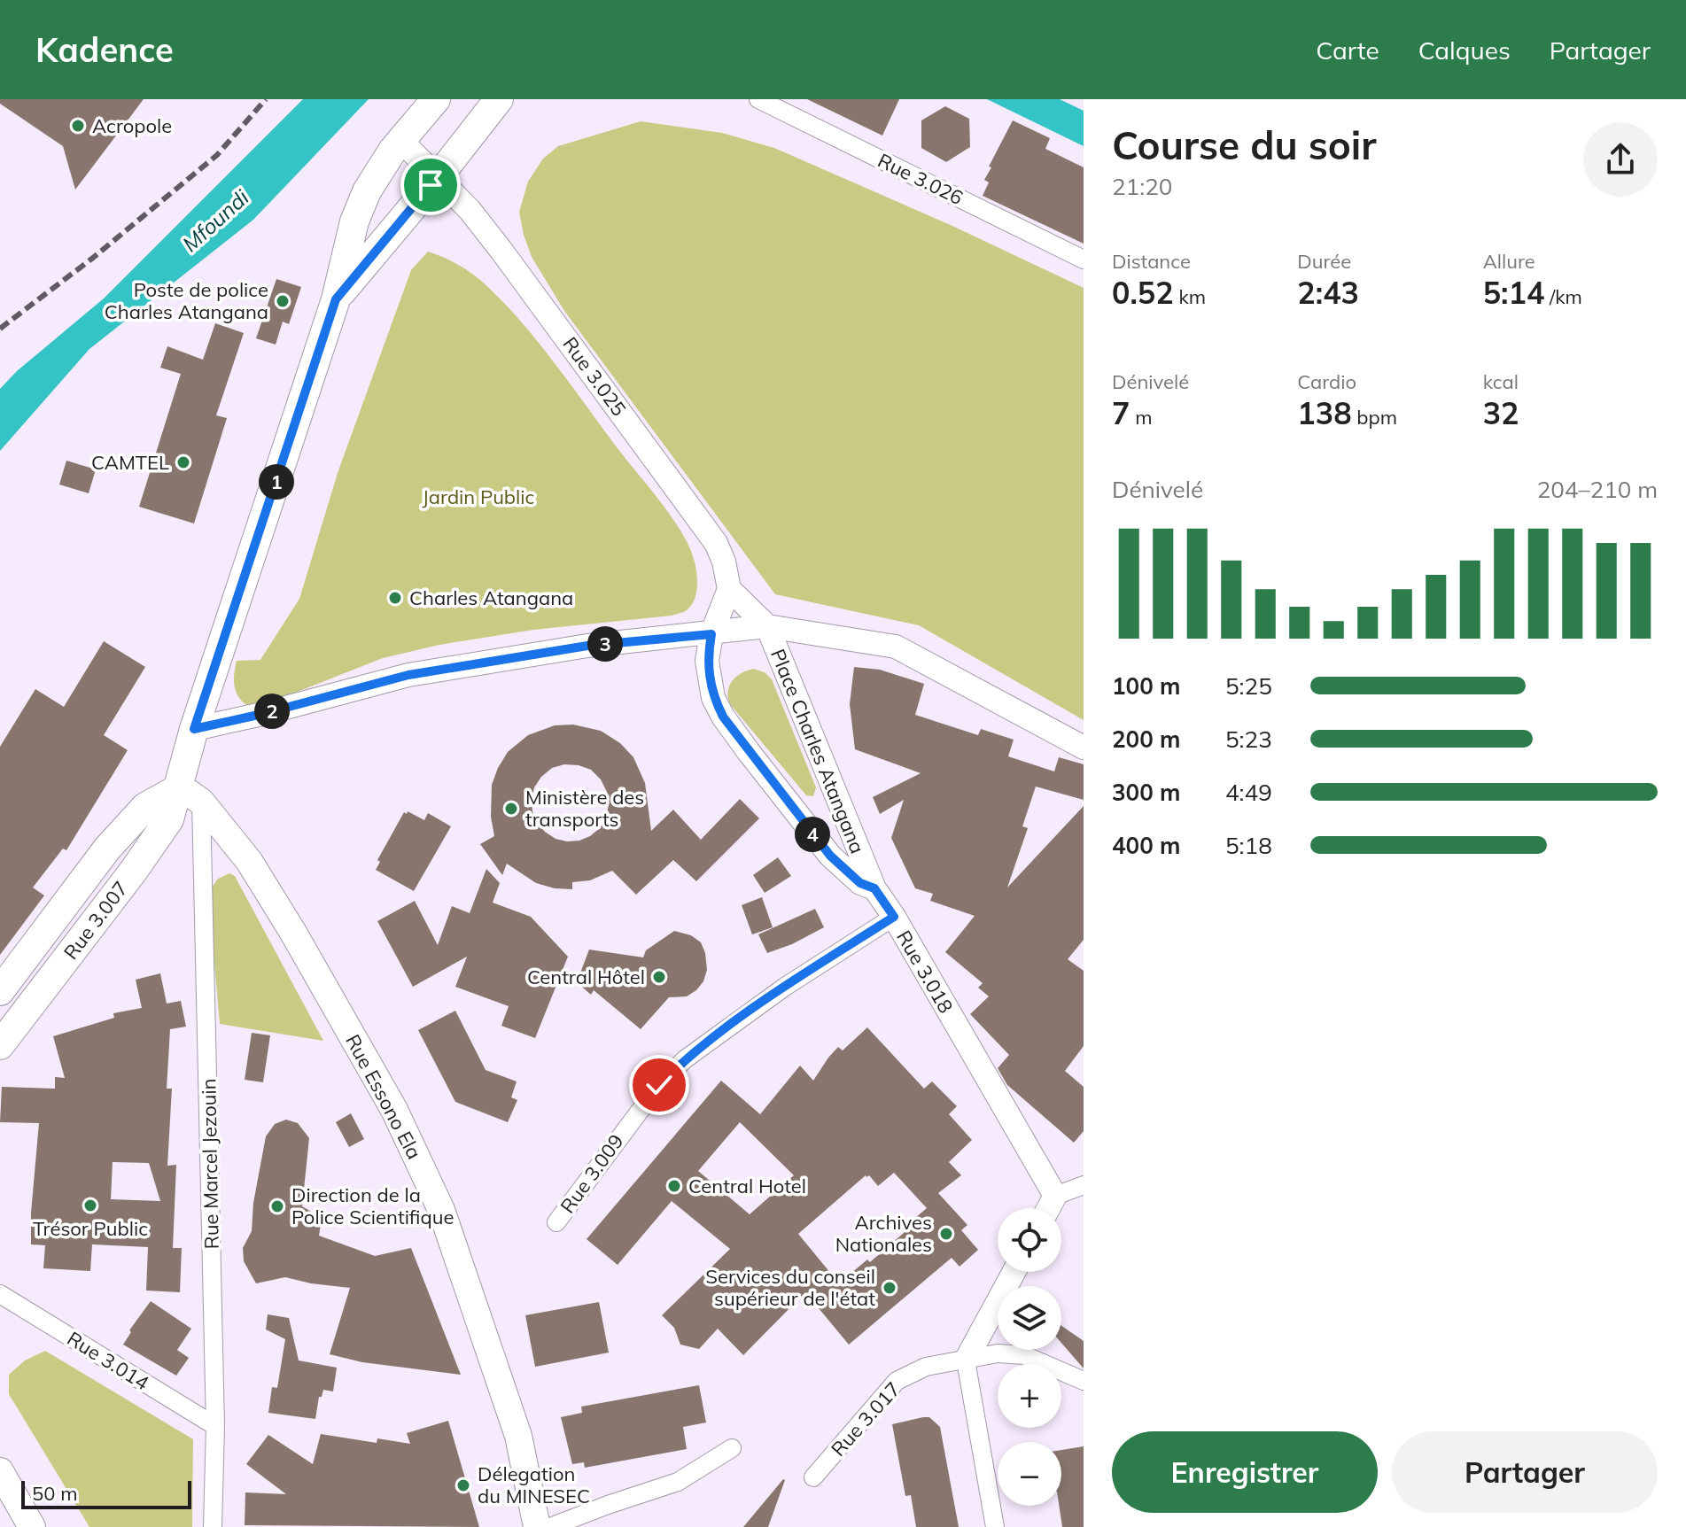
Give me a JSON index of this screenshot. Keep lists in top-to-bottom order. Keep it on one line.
{"streets":{"main road":["Rue 3.007","Rue Essono Ela"],"street":["Rue 3.026","Rue 3.025","Place Charles Atangana","Rue 3.018","Rue Marcel Jezouin","Rue 3.009","Rue 3.014","Rue 3.017"]},"crossings":[["Rue 3.025","Rue 3.007"],["Place Charles Atangana","Rue 3.007"],["Place Charles Atangana","Rue 3.018"],["Rue 3.007","Rue Essono Ela"],["Rue 3.007","Rue Marcel Jezouin"],["Rue 3.018","Rue 3.009"],["Rue Essono Ela","Rue Marcel Jezouin"],["Rue Marcel Jezouin","Rue 3.014"]],"water":["Mfoundi"],"parks":["Jardin Public"],"places":["Acropole","Poste de police Charles Atangana","CAMTEL","Charles Atangana","Ministère des transports","Central Hôtel","Central Hotel","Trésor Public","Direction de la Police Scientifique","Archives Nationales","Services du conseil supérieur de l'état","Délegation du MINESEC"],"scale_bar":"50 m","page":{"header":"Kadence","nav":["Carte","Calques","Partager"],"heading":["Course du soir","21:20"],"stats":[["Distance","0.52 km"],["Durée","2:43"],["Allure","5:14 /km"],["Dénivelé","7 m"],["Cardio","138 bpm"],["kcal","32"]],"chart":["Dénivelé","204–210 m"],"pins":["1","3","2","4"],"list":[{"name":"100 m","note":"5:25"},{"name":"200 m","note":"5:23"},{"name":"300 m","note":"4:49"},{"name":"400 m","note":"5:18"}],"map_buttons":["+","−"],"buttons":["Enregistrer","Partager"],"scale":"50 m"}}
